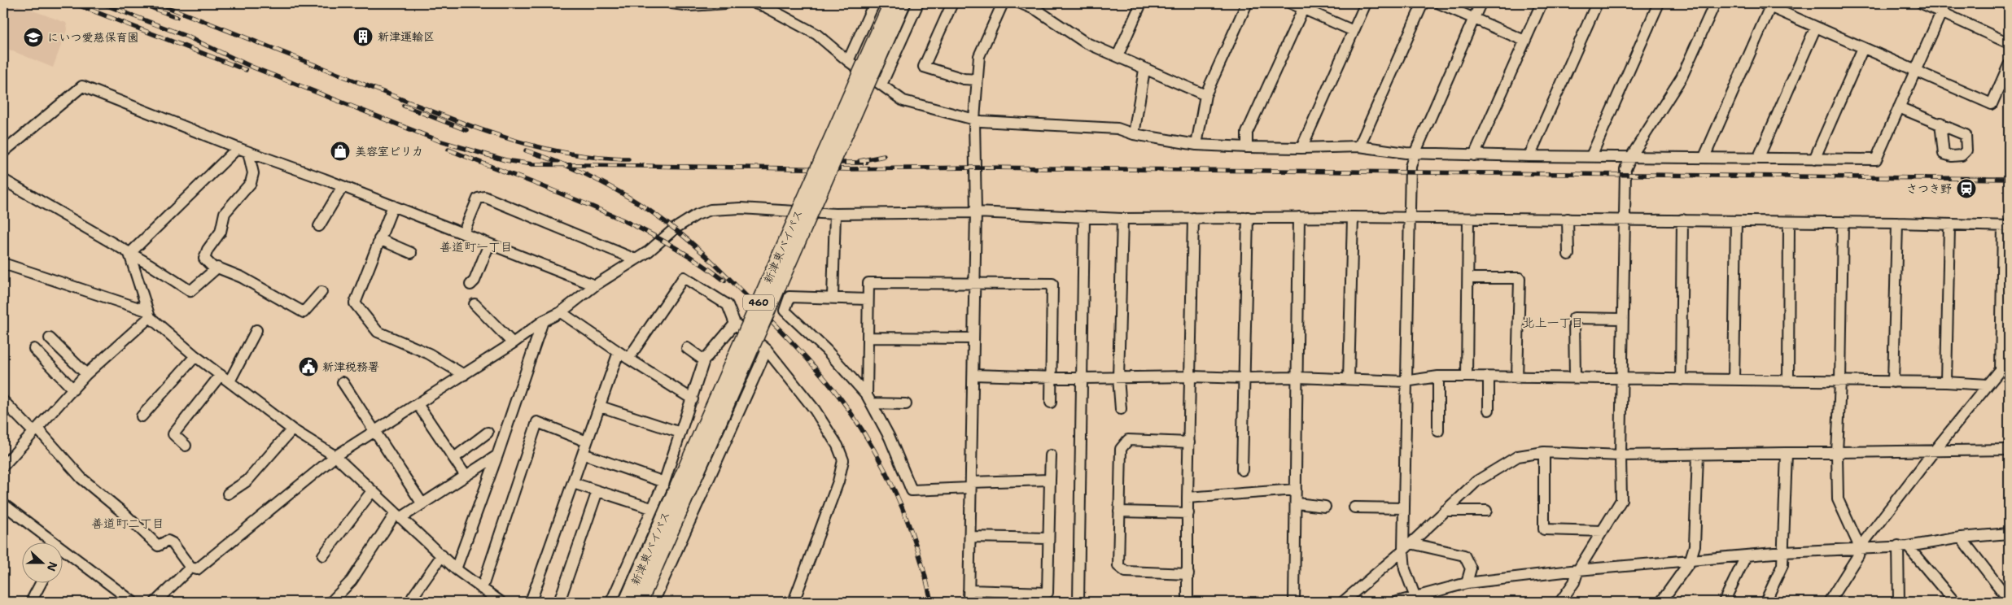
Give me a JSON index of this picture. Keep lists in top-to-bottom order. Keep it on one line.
{"streets":{"highway":["新津東バイパス","460"]},"districts":["善道町一丁目","北上一丁目","善道町二丁目"],"places":{"building":["新津運輸区"],"school or university":["にいつ愛慈保育園"],"shop":["美容室ピリカ"],"station":["さつき野"],"public building":["新津税務署"]},"north":"right"}
